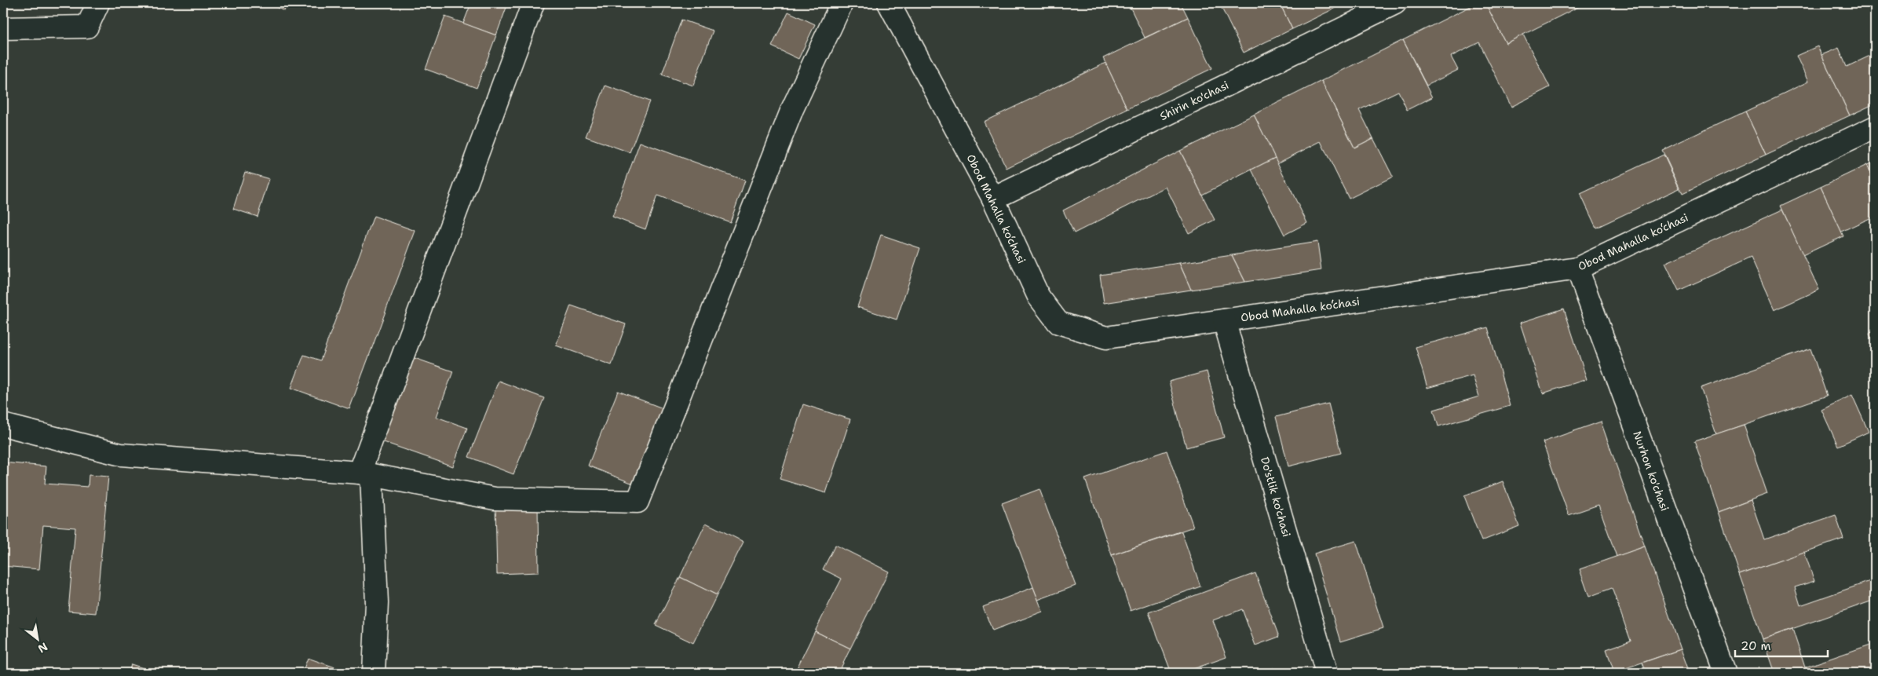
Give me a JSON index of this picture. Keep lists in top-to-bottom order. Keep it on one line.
{"streets":{"street":["Shirin ko'chasi","Obod Mahalla ko‘chasi","Nurhon ko'chasi","Do'stlik ko'chasi"]},"crossings":[["Shirin ko'chasi","Obod Mahalla ko‘chasi"],["Obod Mahalla ko‘chasi","Nurhon ko'chasi"],["Obod Mahalla ko‘chasi","Do'stlik ko'chasi"]],"scale_bar":"20 m","north":"bottom right"}
